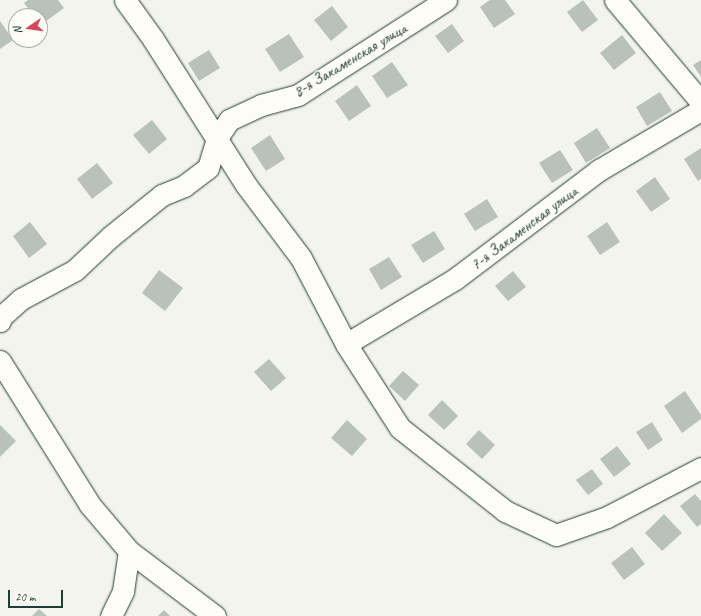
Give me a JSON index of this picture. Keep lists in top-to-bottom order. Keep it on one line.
{"streets":{"street":["8-я Закаменская улица","7-я Закаменская улица"]},"scale_bar":"20 m","north":"left"}
